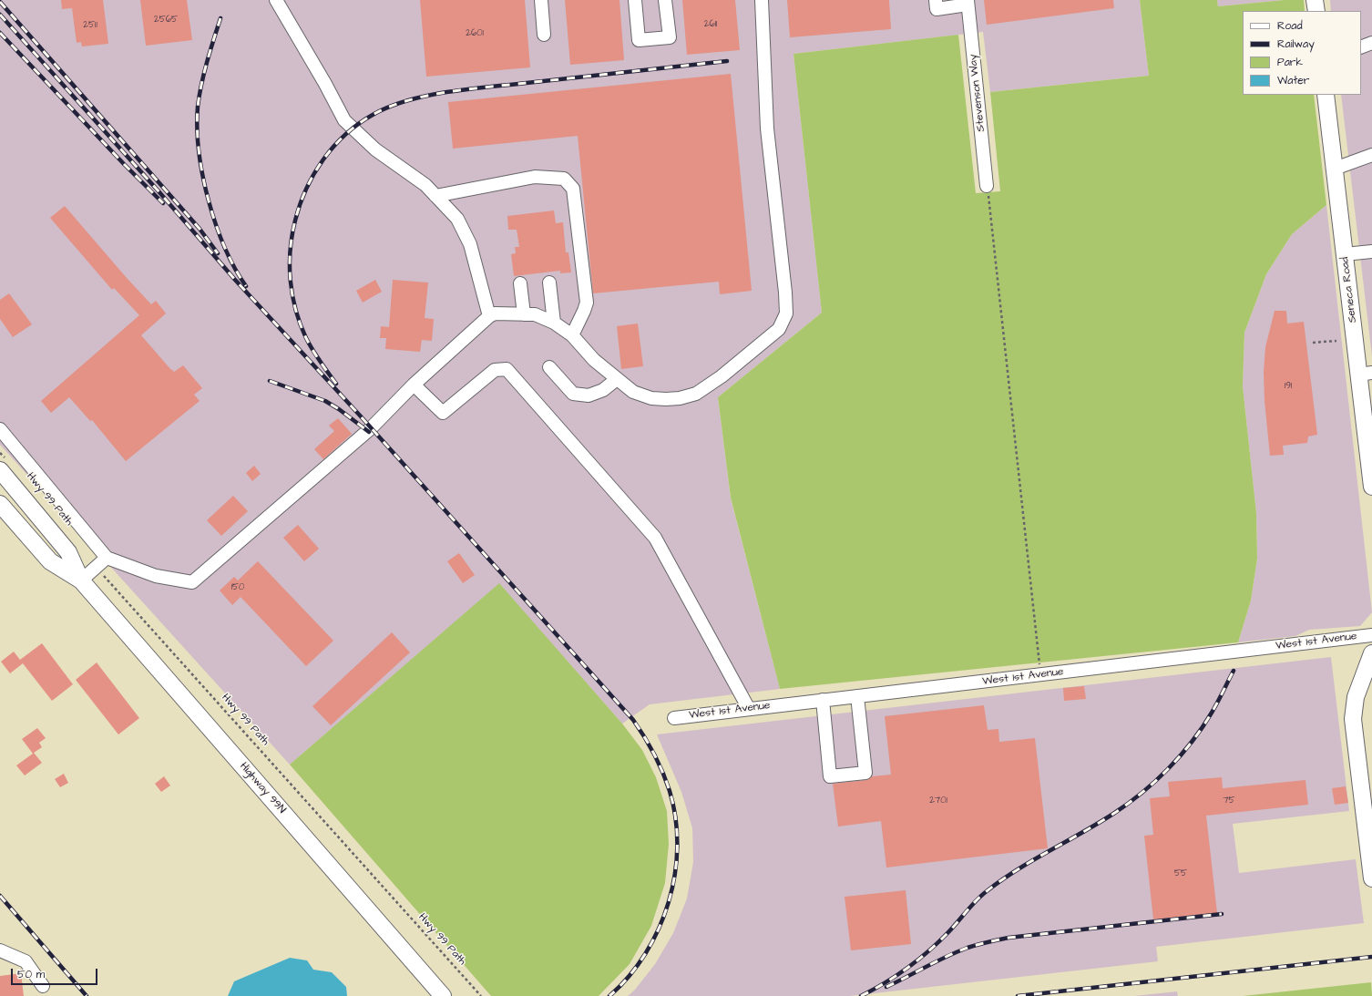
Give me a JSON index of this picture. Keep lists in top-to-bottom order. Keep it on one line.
{"streets":{"main road":["Seneca Road","Highway 99N"],"street":["Stevenson Way","West 1st Avenue"],"path":["Hwy 99 Path"]},"house_numbers":["2565","2611","2511","2601","191","150","2701","75","55"],"legend":["Road","Railway","Park","Water"],"scale_bar":"50 m"}
